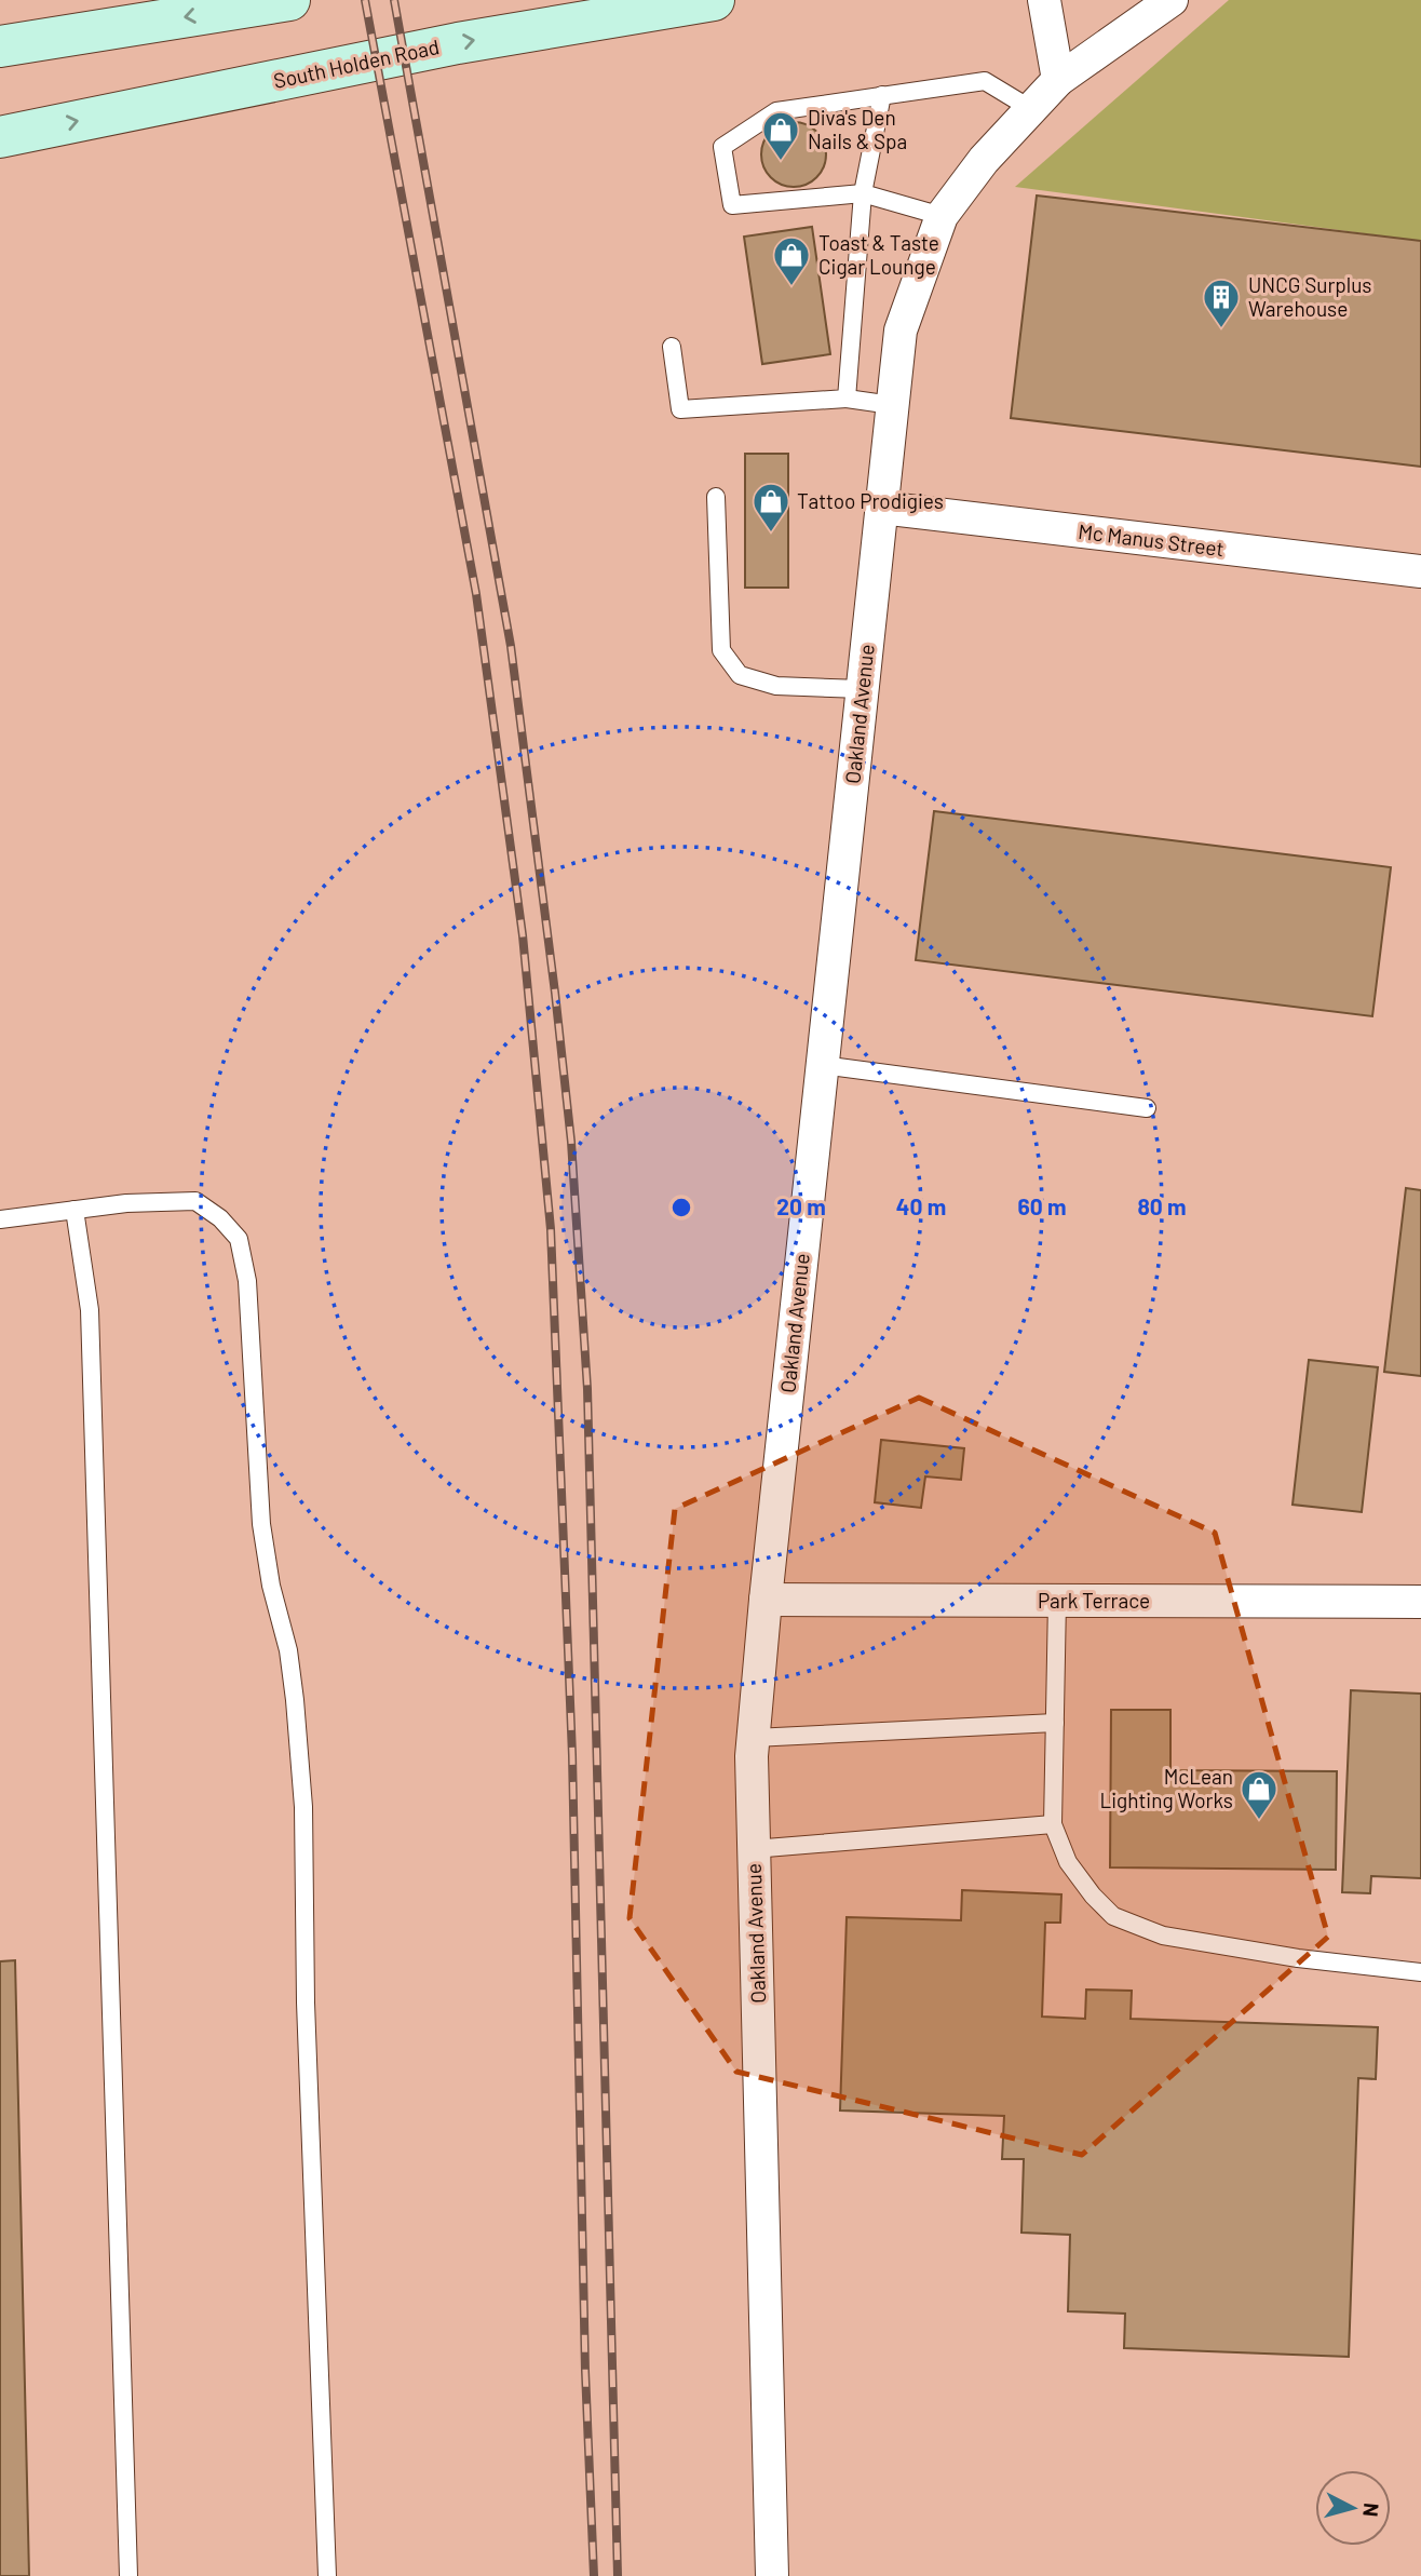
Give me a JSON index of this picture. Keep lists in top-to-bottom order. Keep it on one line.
{"streets":{"main road":["South Holden Road"],"street":["Mc Manus Street","Oakland Avenue","Park Terrace"]},"crossings":[["Mc Manus Street","Oakland Avenue"],["Oakland Avenue","Park Terrace"]],"places":{"shop":["Diva's Den Nails & Spa","Toast & Taste Cigar Lounge","Tattoo Prodigies","McLean Lighting Works"],"building":["UNCG Surplus Warehouse"]},"north":"right","rings":["20 m","40 m","60 m","80 m"]}
